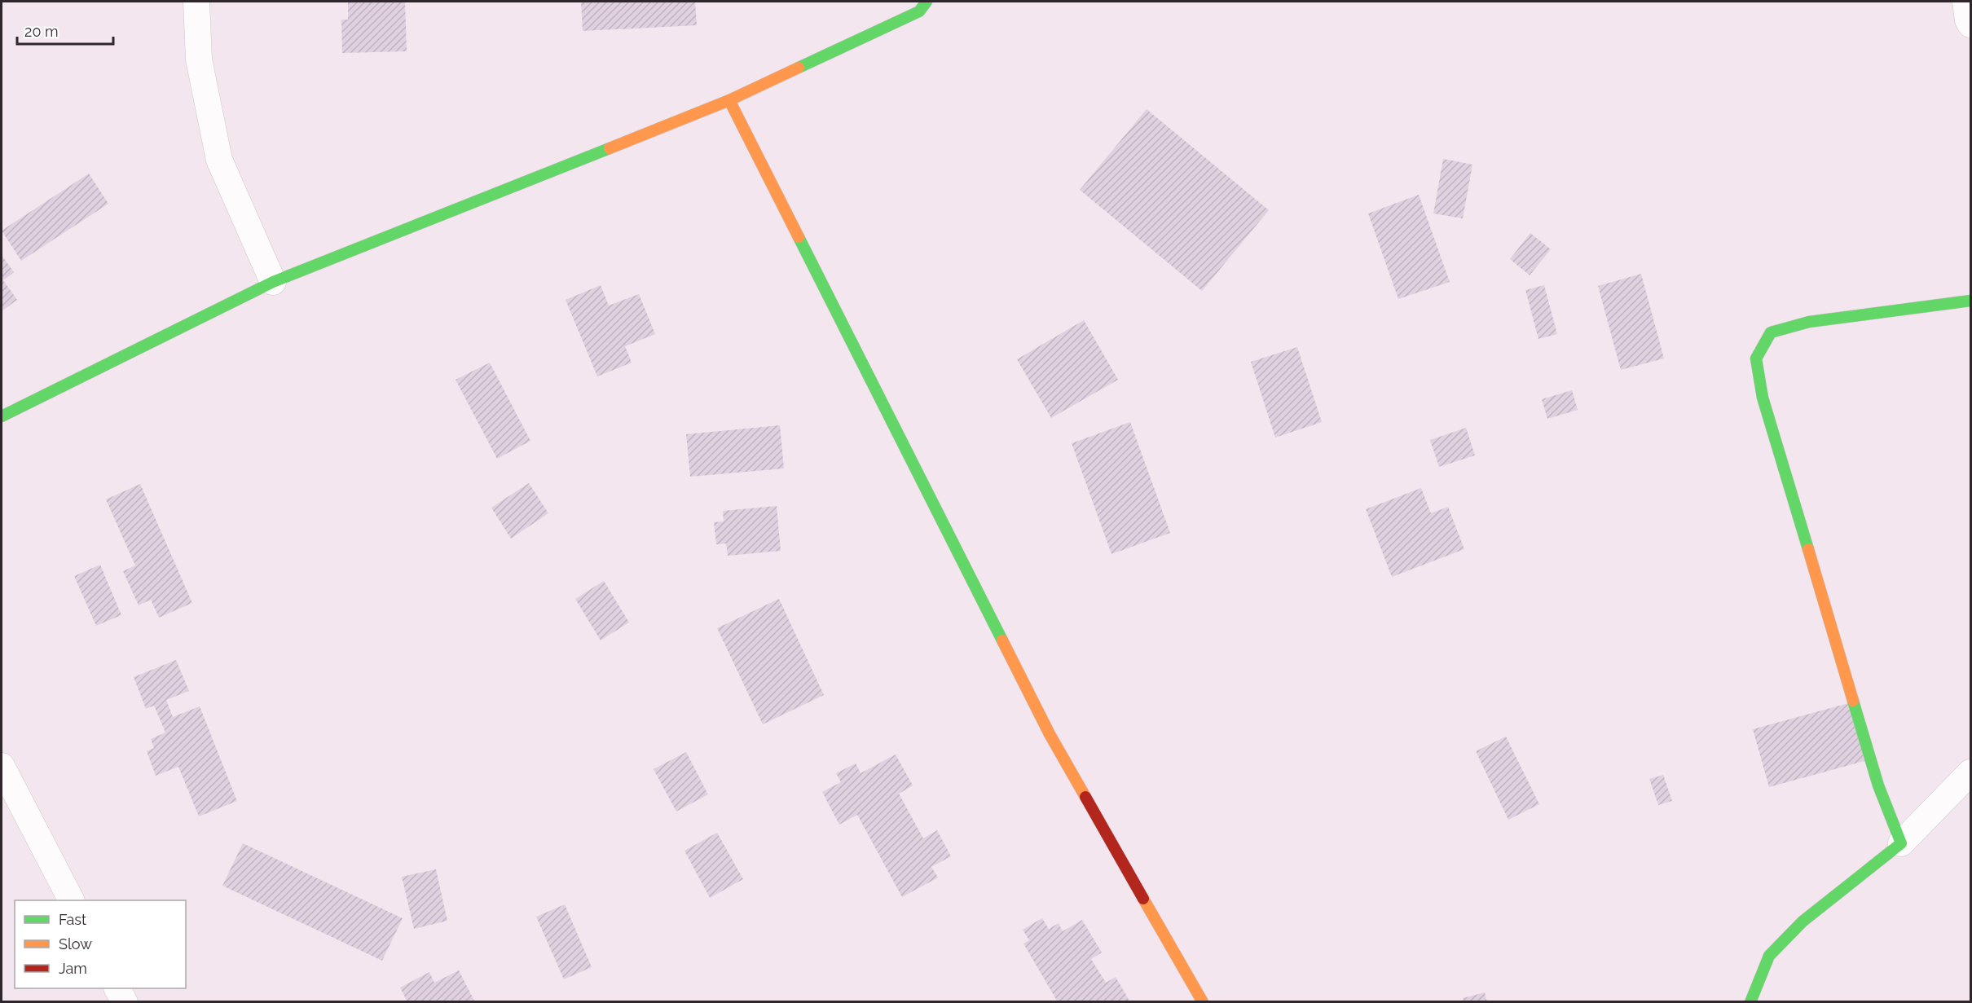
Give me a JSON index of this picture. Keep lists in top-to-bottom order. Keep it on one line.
{"legend":["Fast","Slow","Jam"],"scale_bar":"20 m"}
